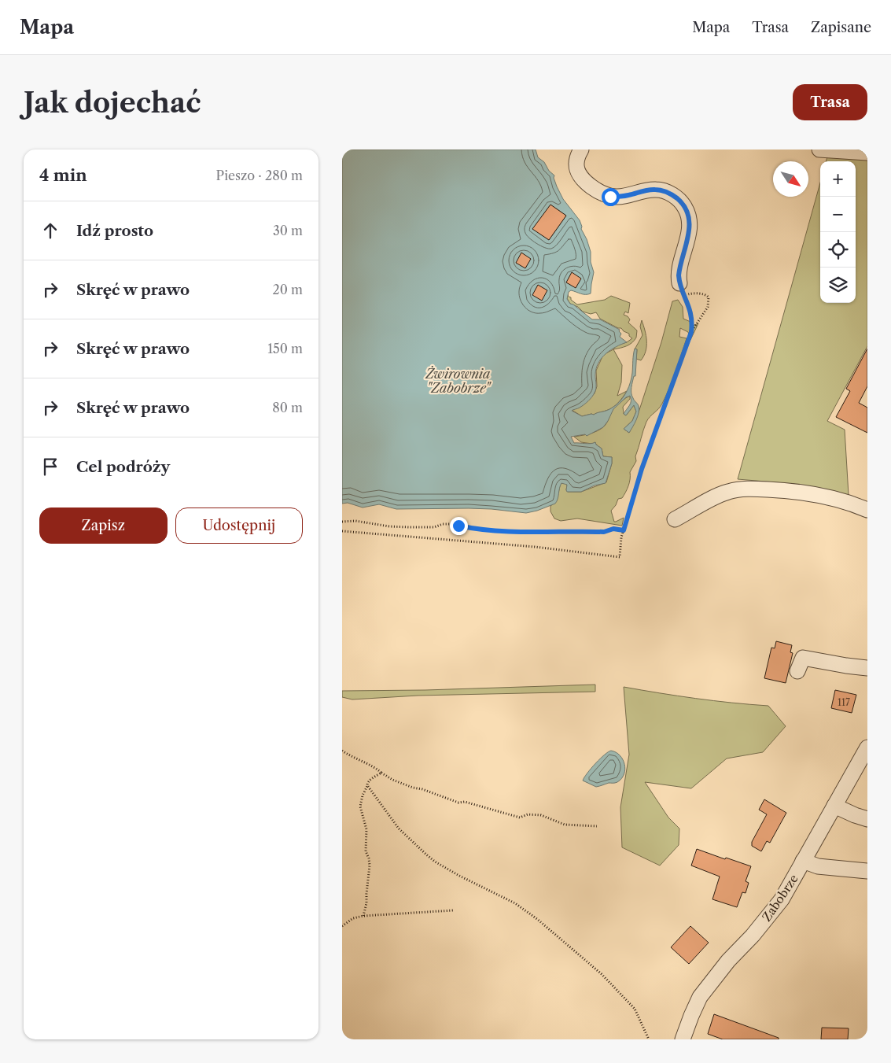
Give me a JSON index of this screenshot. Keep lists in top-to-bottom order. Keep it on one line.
{"streets":{"street":["Zabobrze"]},"water":["Żwirownia \"Zabobrze\""],"house_numbers":["117"],"north":"bottom right","page":{"header":"Mapa","nav":["Mapa","Trasa","Zapisane"],"buttons":["Trasa",["Zapisz","Udostępnij"]],"title":"Jak dojechać","heading":["4 min","Pieszo · 280 m"],"map_buttons":["+","−"],"list":[["Idź prosto","30 m"],["Skręć w prawo","20 m"],["Skręć w prawo","150 m"],["Skręć w prawo","80 m"],"Cel podróży"]}}
